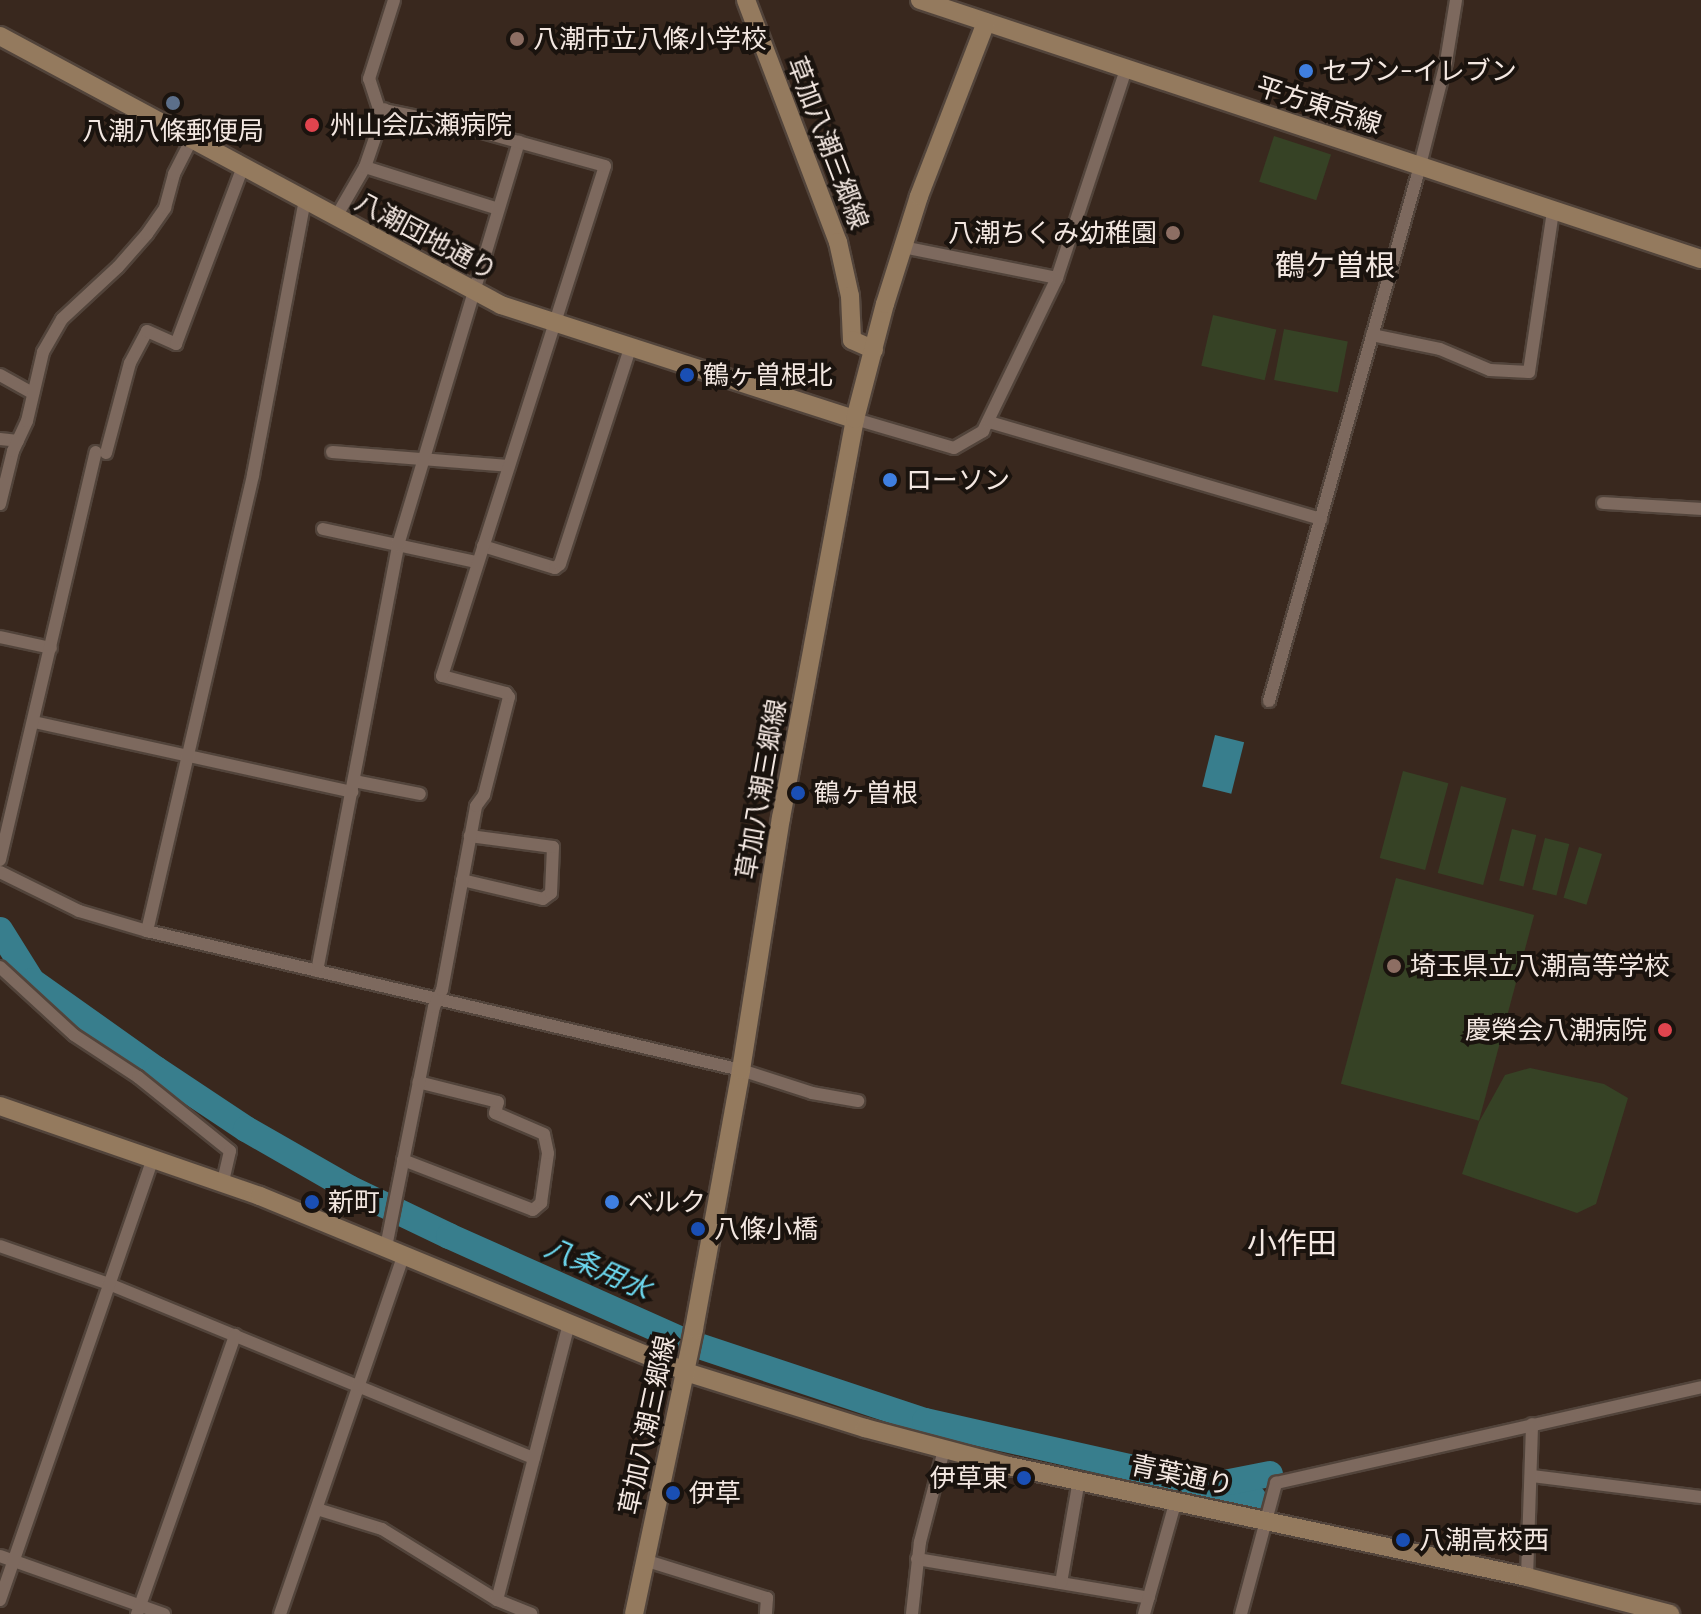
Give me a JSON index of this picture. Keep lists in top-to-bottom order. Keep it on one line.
{"streets":{"street":["平方東京線","草加八潮三郷線","八潮団地通り","青葉通り"]},"crossings":[["草加八潮三郷線","八潮団地通り"],["草加八潮三郷線","青葉通り"]],"districts":["鶴ケ曽根","小作田"],"water":["八条用水"],"places":["八潮市立八條小学校","セブン-イレブン","八潮八條郵便局","州山会広瀬病院","八潮ちくみ幼稚園","鶴ヶ曽根北","ローソン","鶴ヶ曽根","埼玉県立八潮高等学校","慶榮会八潮病院","新町","ベルク","八條小橋","伊草東","伊草","八潮高校西"]}
